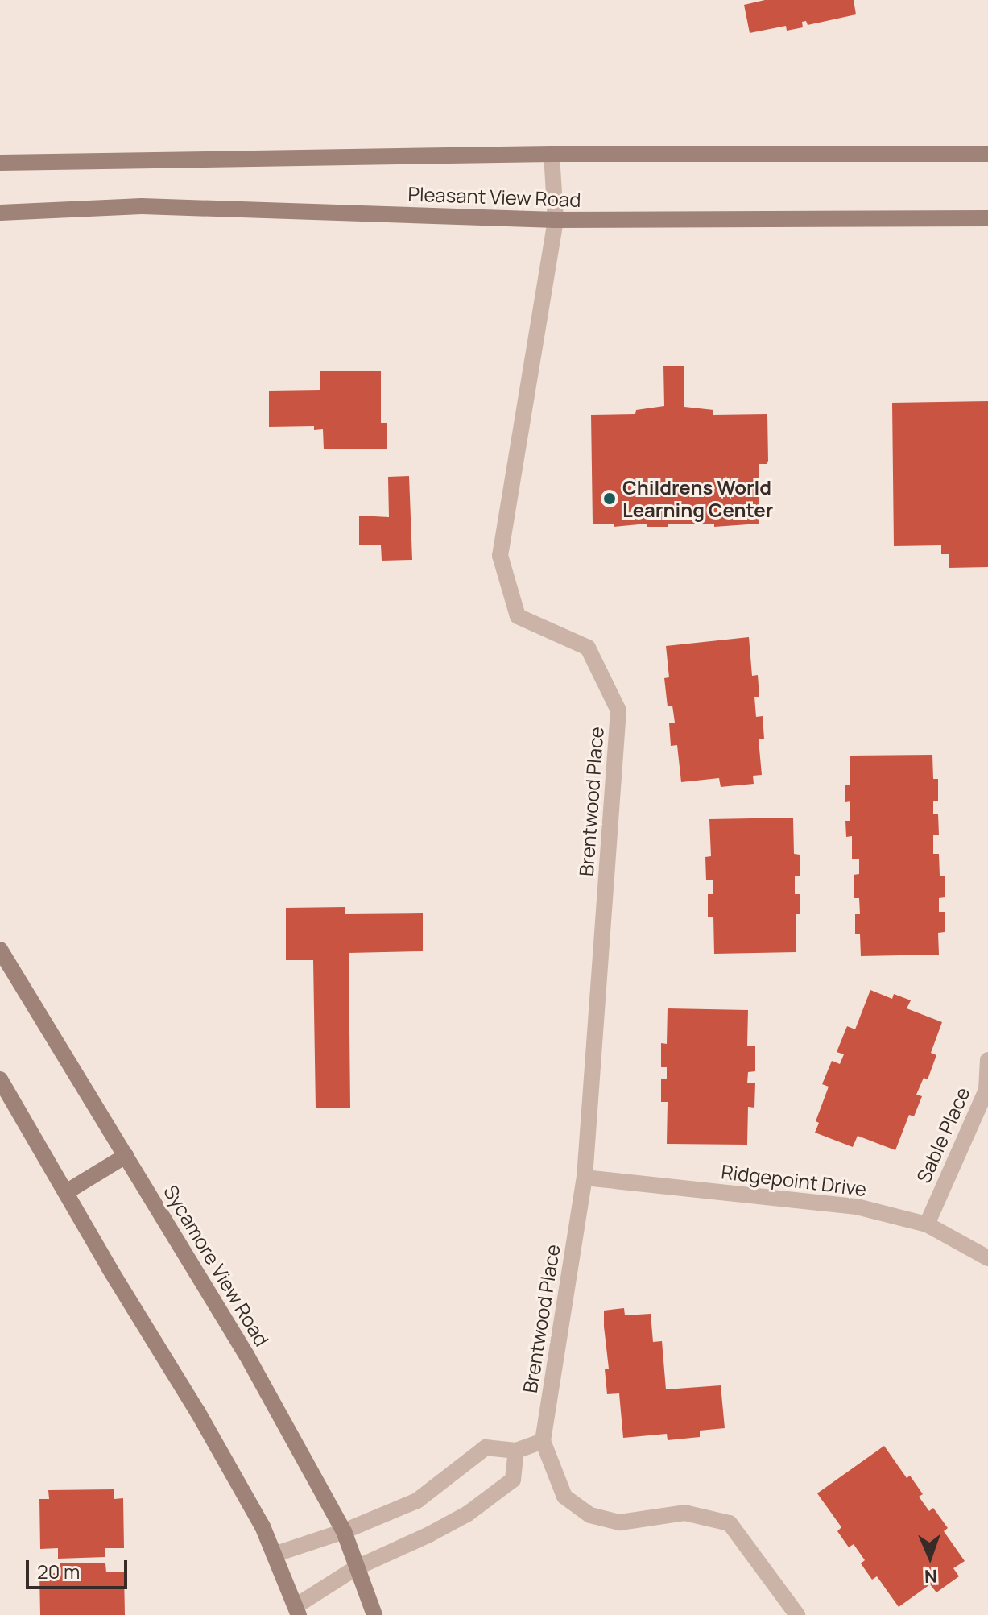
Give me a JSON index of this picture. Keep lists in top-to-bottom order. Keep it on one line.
{"streets":{"main road":["Pleasant View Road","Sycamore View Road"],"street":["Brentwood Place","Sable Place","Ridgepoint Drive"]},"crossings":[["Pleasant View Road","Brentwood Place"],["Brentwood Place","Ridgepoint Drive"],["Sable Place","Ridgepoint Drive"]],"places":["Childrens World Learning Center"],"scale_bar":"20 m","north":"bottom"}
